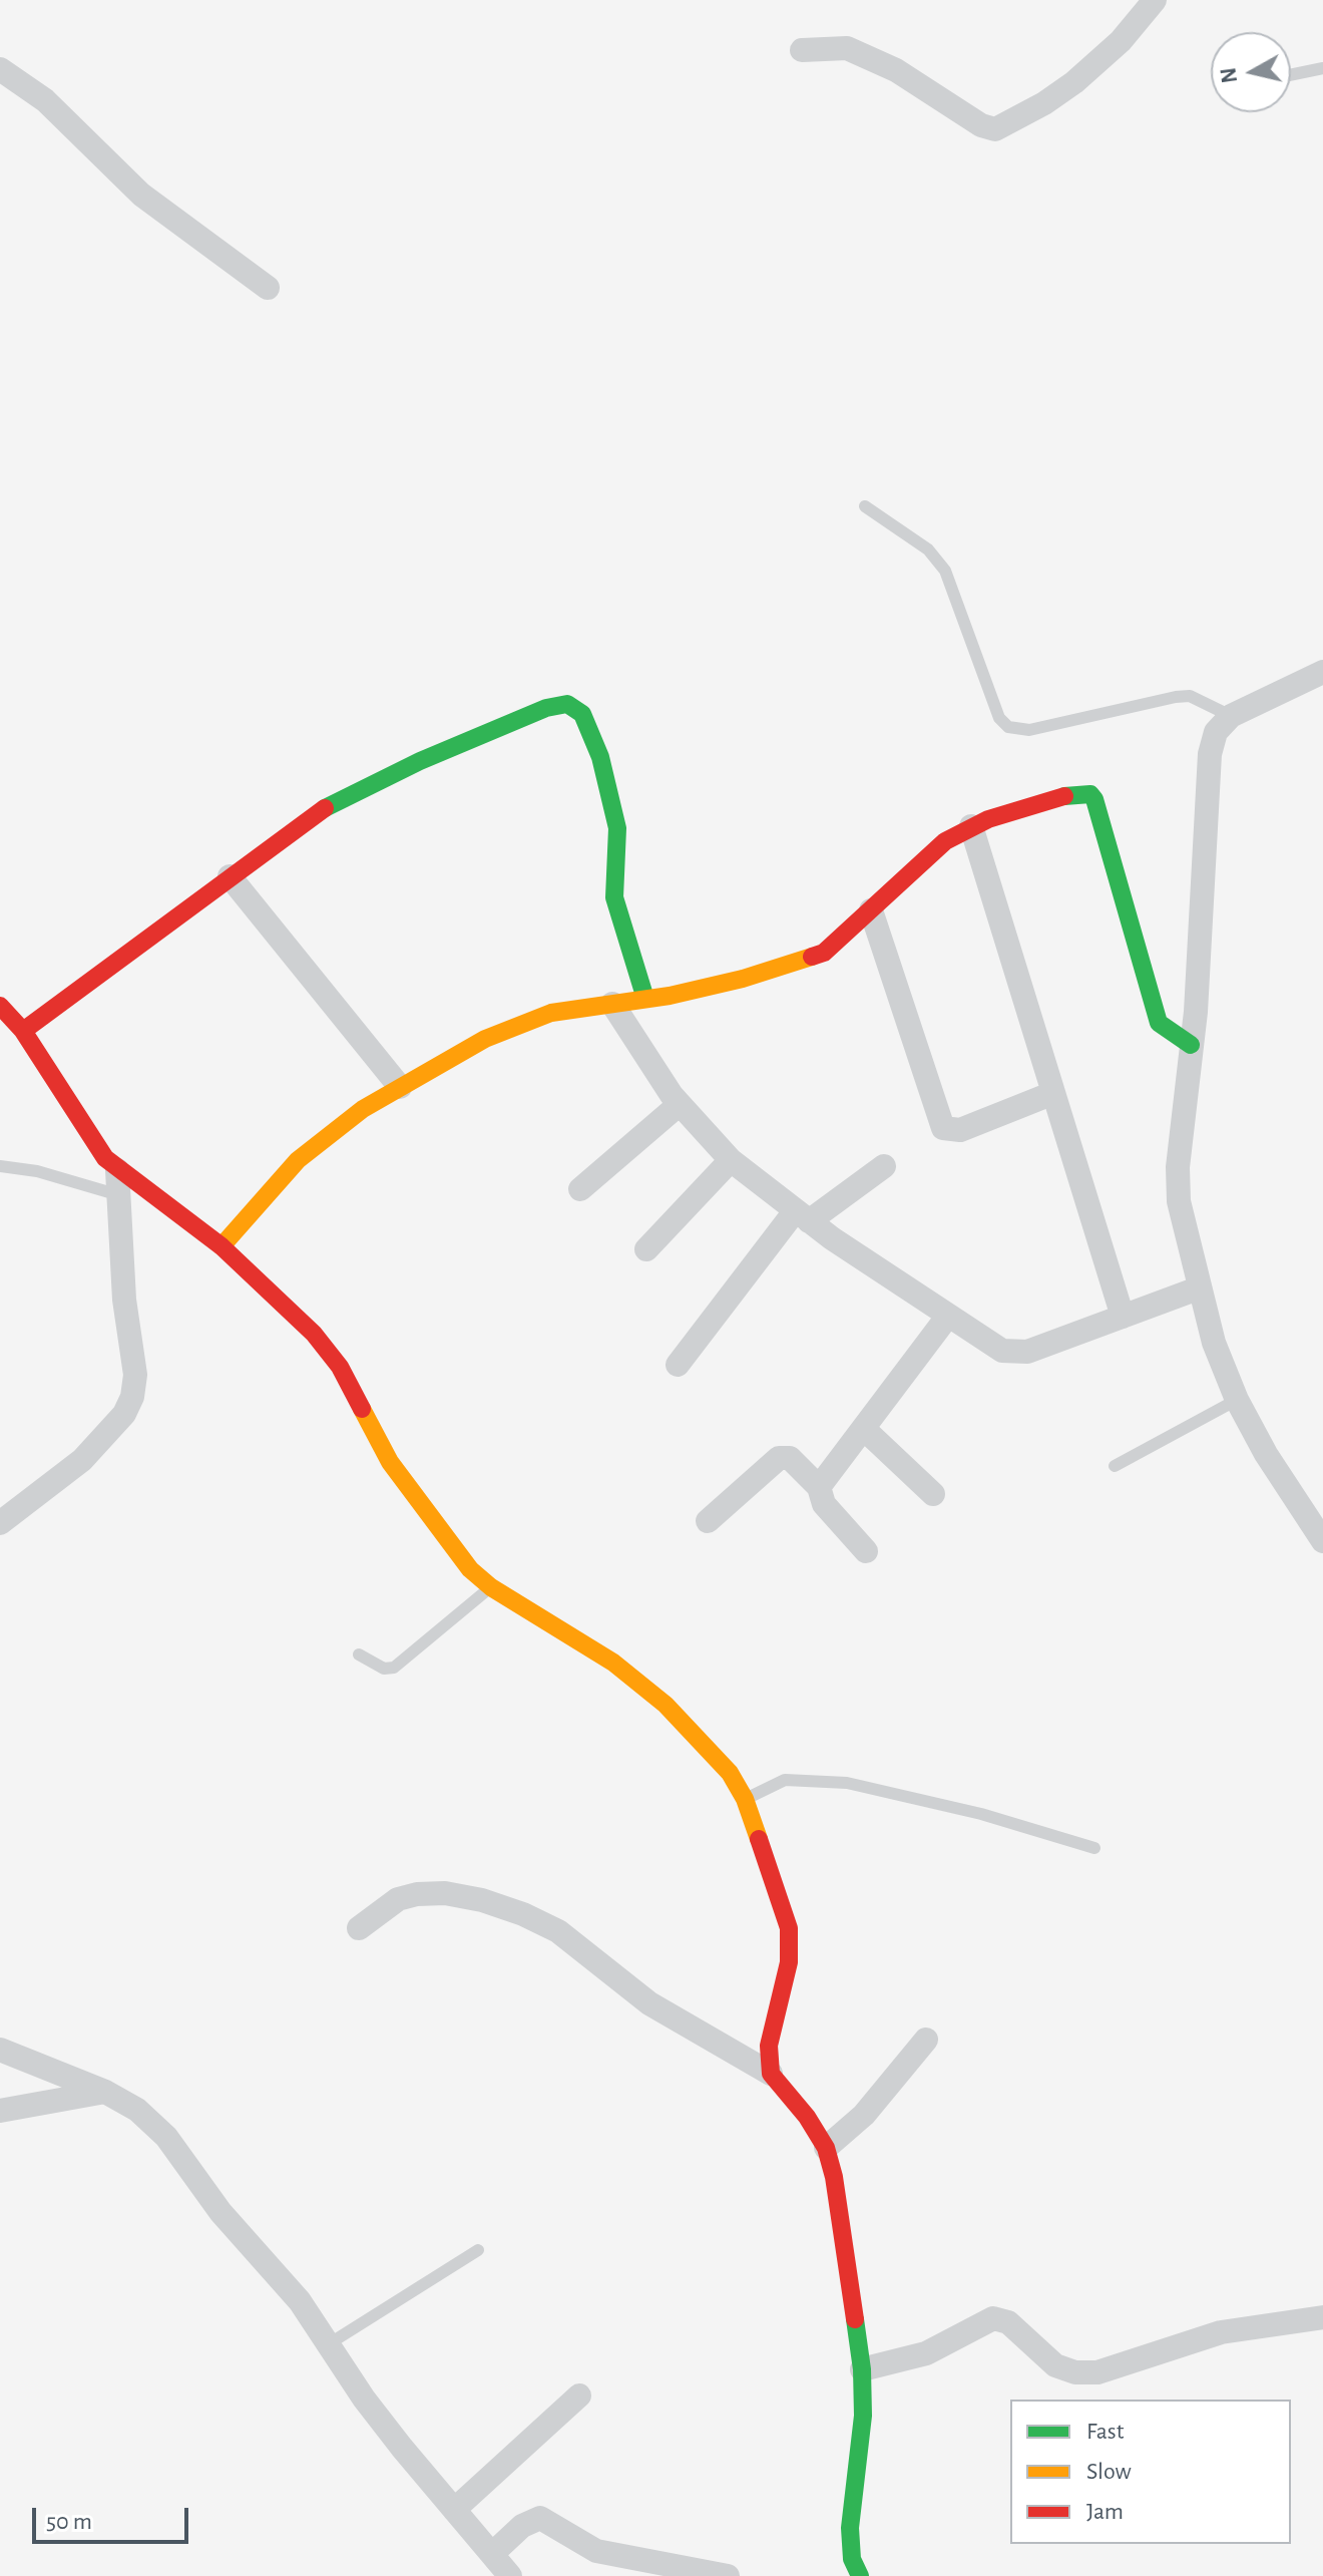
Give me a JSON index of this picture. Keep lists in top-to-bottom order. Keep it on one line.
{"legend":["Fast","Slow","Jam"],"scale_bar":"50 m","north":"left"}
